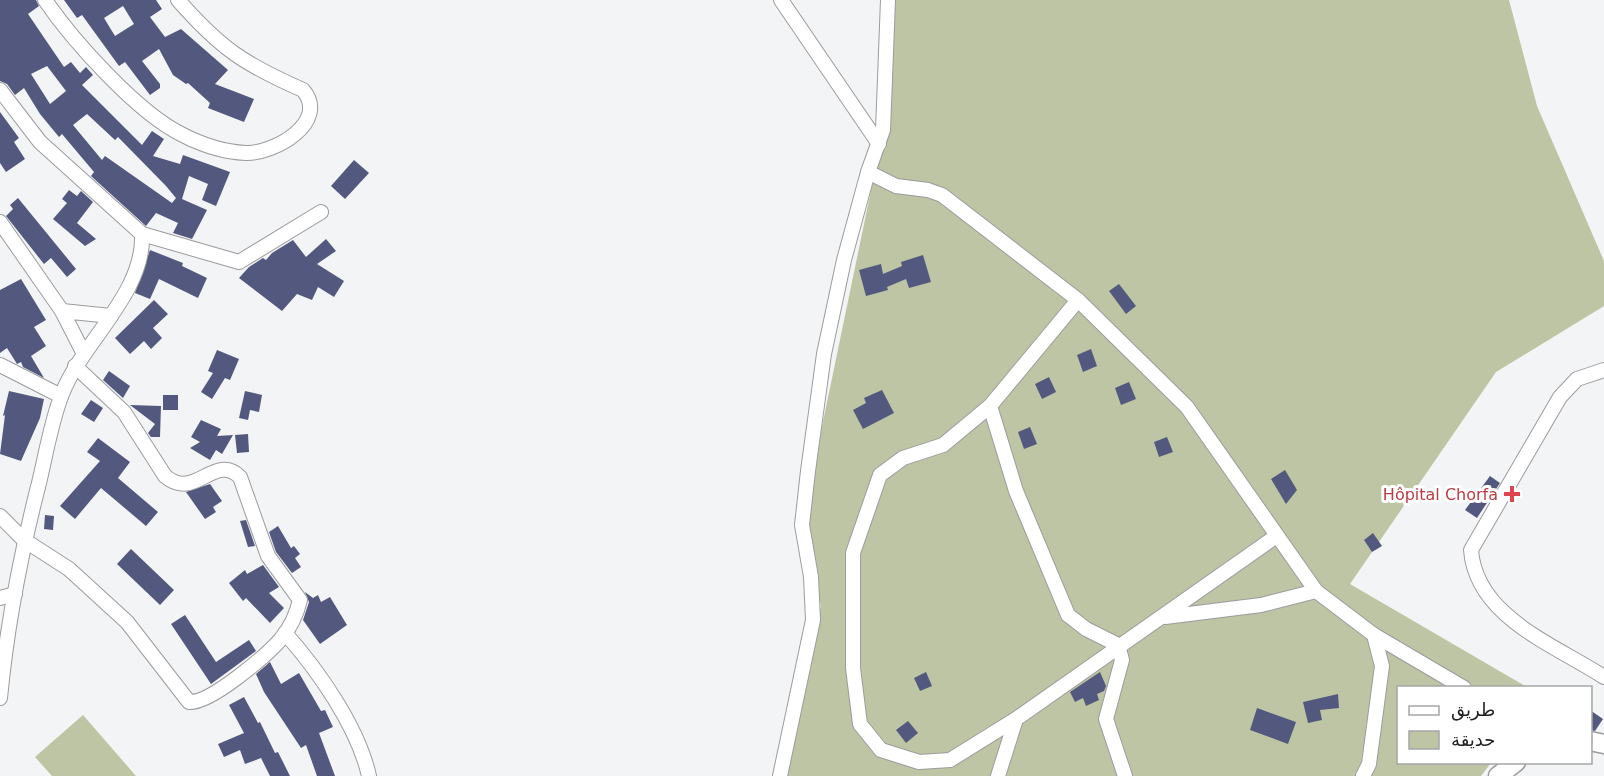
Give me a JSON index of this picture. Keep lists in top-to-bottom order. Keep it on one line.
{"places":{"health":["Hôpital Chorfa"]},"legend":["طريق","حديقة"]}
